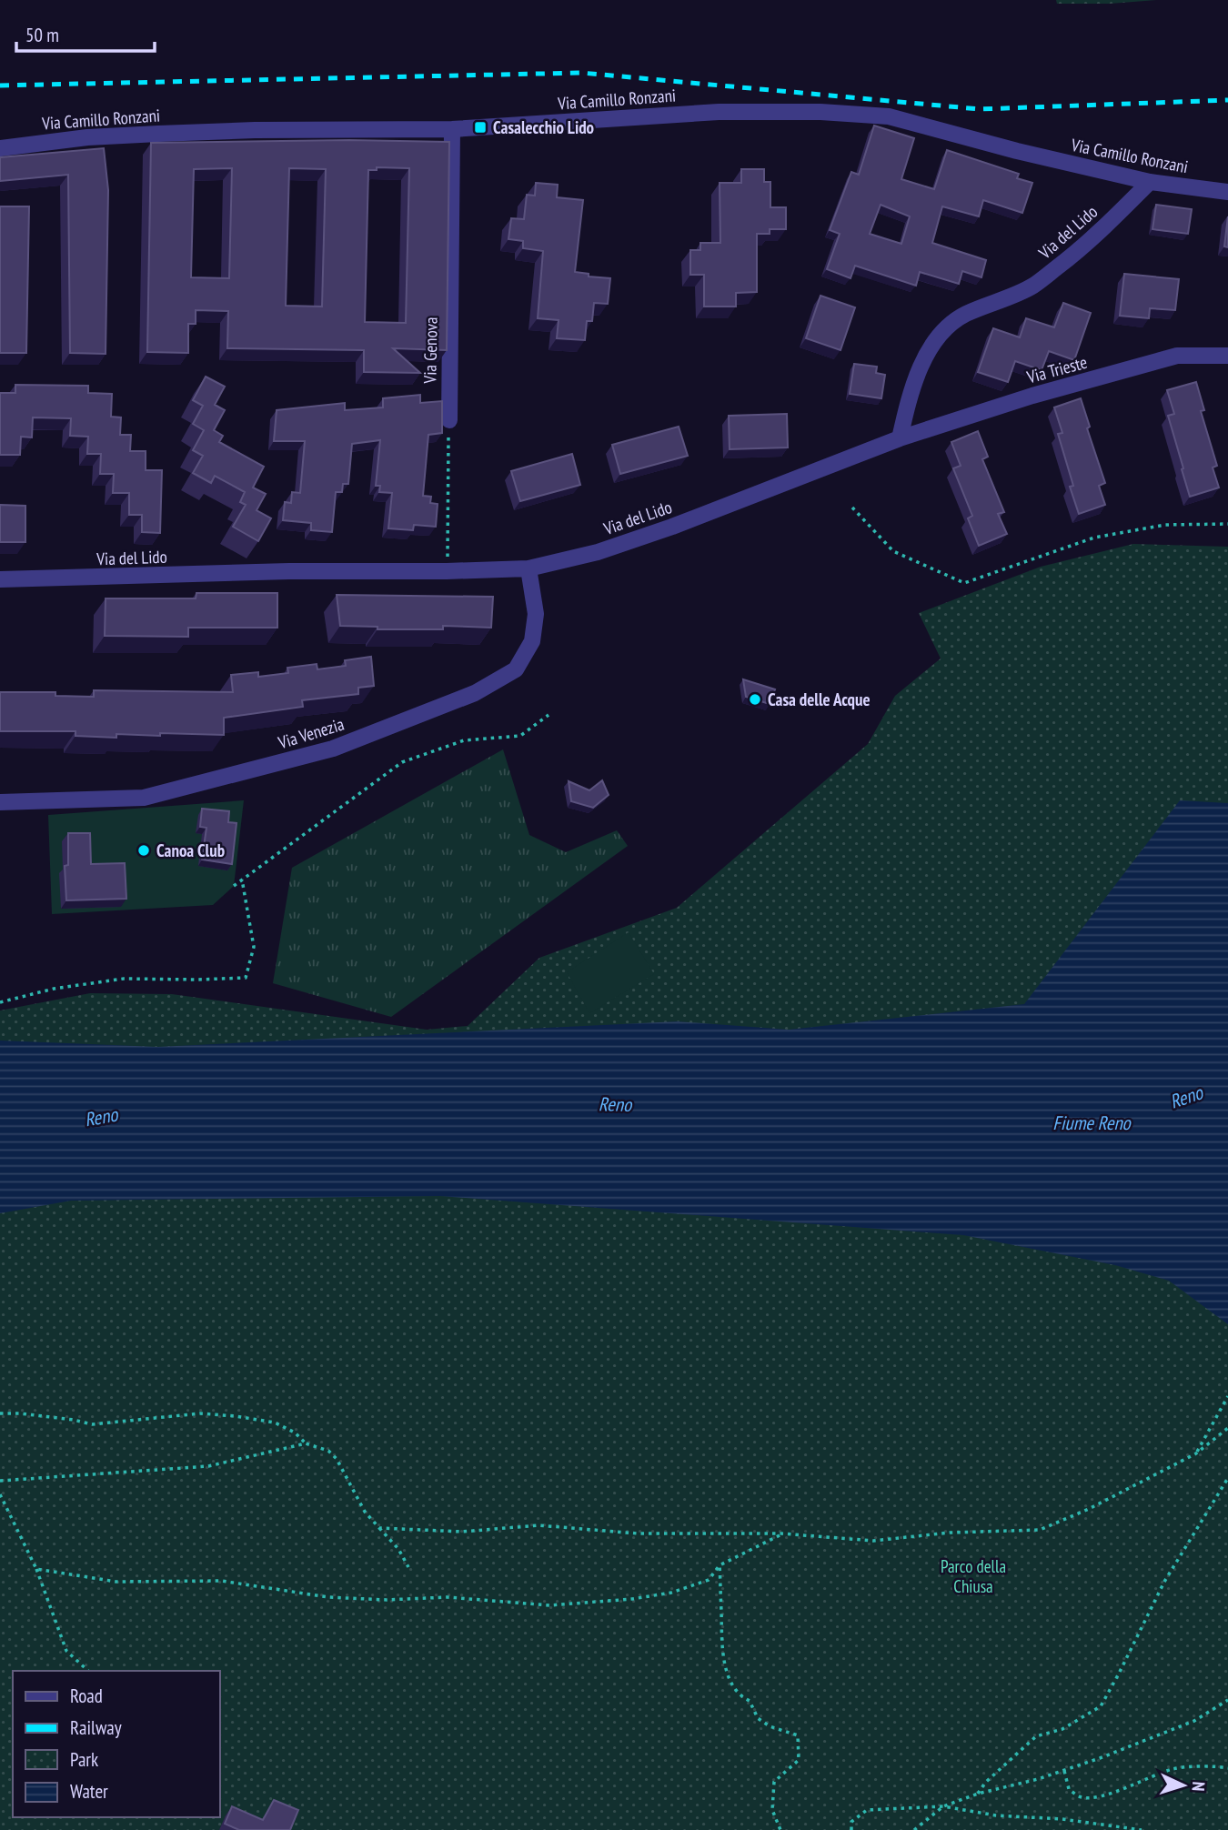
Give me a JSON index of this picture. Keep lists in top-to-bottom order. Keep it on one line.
{"streets":{"street":["Via Camillo Ronzani","Via del Lido","Via Genova","Via Trieste","Via Venezia"]},"crossings":[["Via Camillo Ronzani","Via del Lido"],["Via Camillo Ronzani","Via Genova"],["Via del Lido","Via Trieste"],["Via del Lido","Via Venezia"]],"water":["Reno","Fiume Reno"],"parks":["Parco della Chiusa"],"places":{"transit":["Casalecchio Lido"],"other":["Casa delle Acque","Canoa Club"]},"legend":["Road","Railway","Park","Water"],"scale_bar":"50 m","north":"right"}
